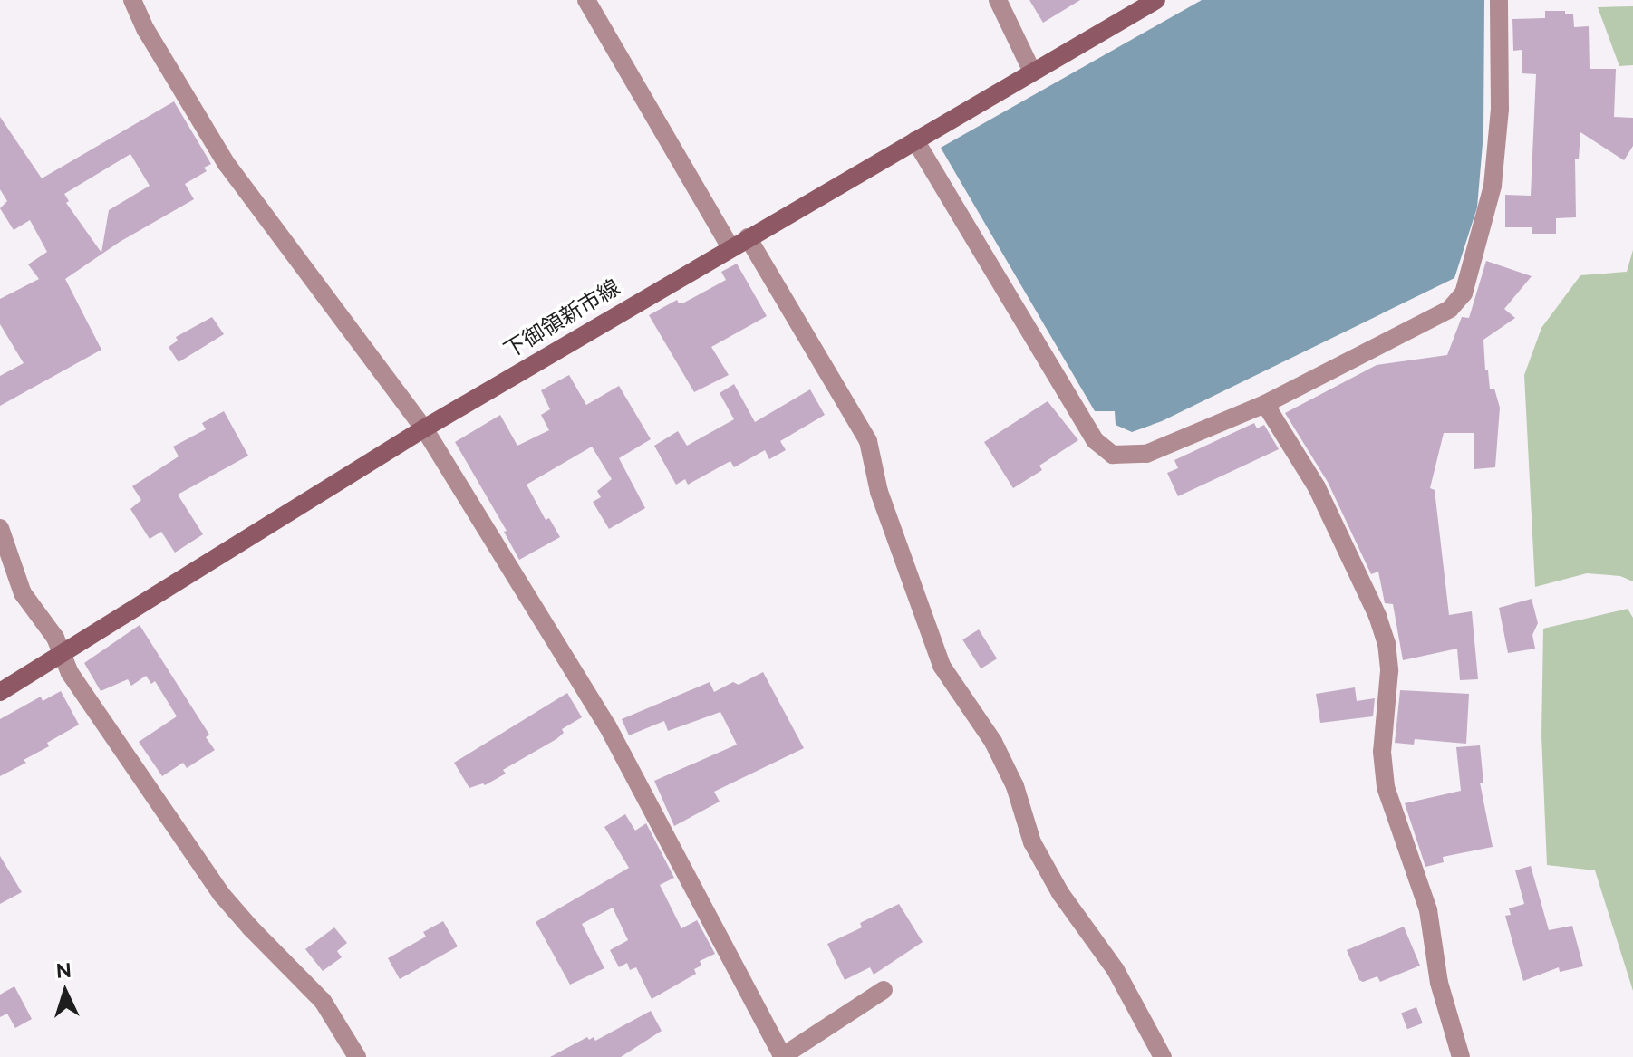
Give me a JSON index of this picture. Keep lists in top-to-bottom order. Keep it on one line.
{"streets":{"main road":["下御領新市線"]},"north":"top"}
